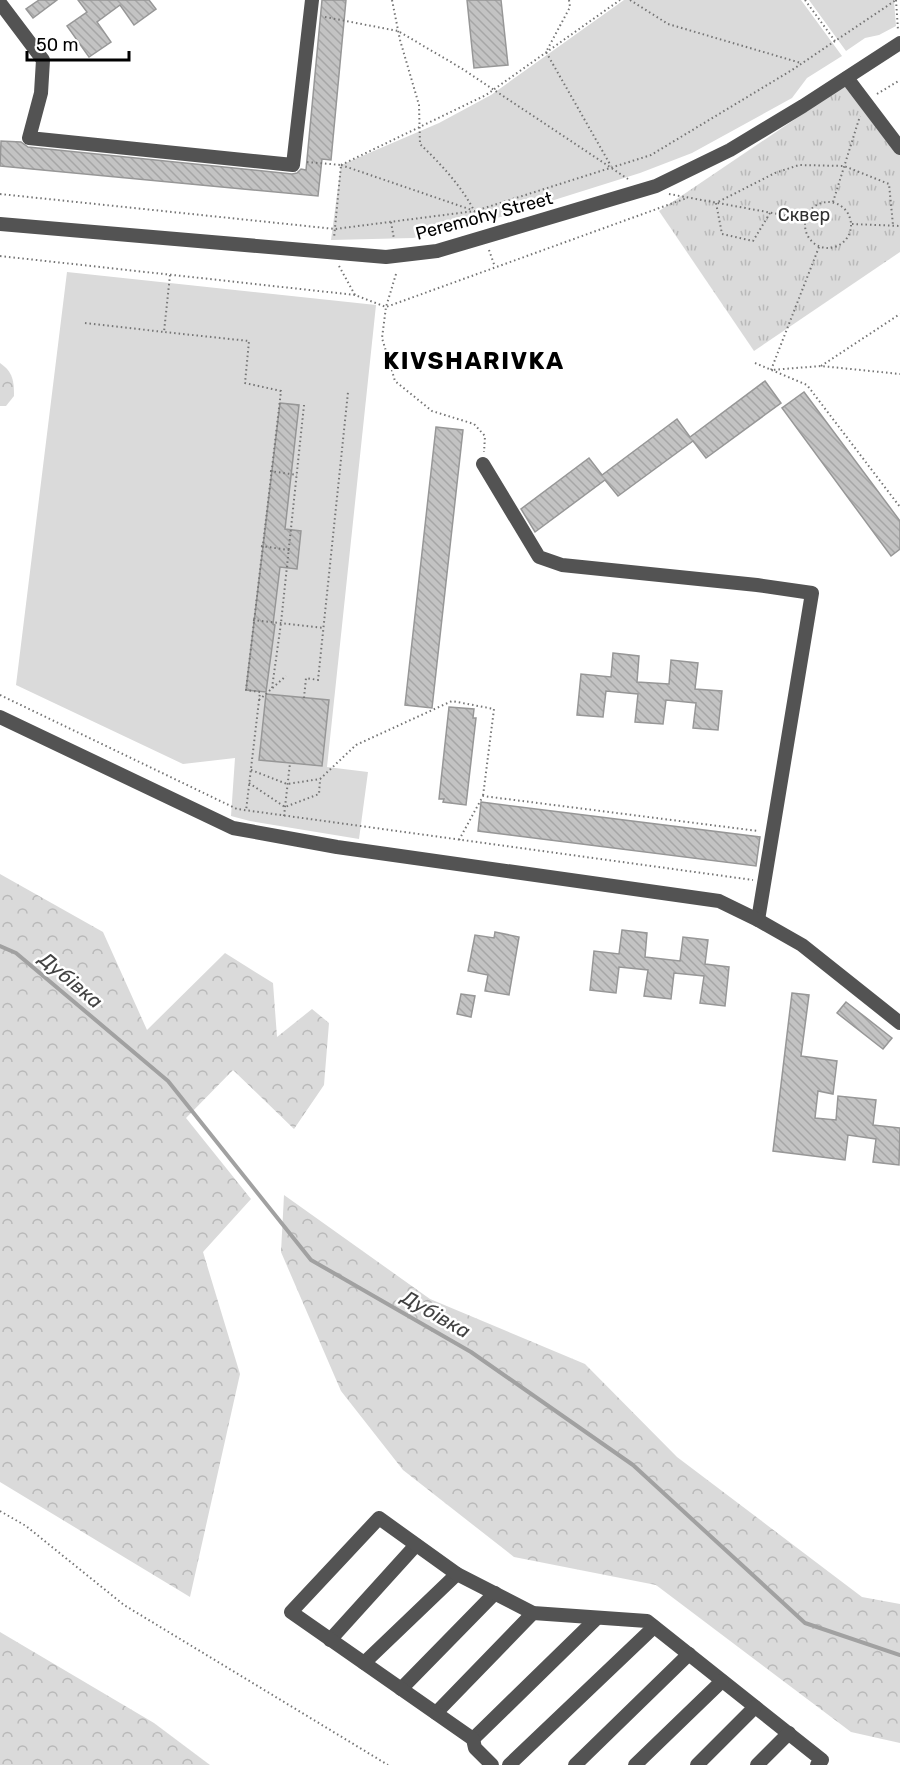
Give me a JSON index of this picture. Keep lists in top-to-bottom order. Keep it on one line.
{"streets":{"street":["Peremohy Street"]},"districts":["KIVSHARIVKA"],"water":["Дубівка"],"parks":["Сквер"],"scale_bar":"50 m"}
